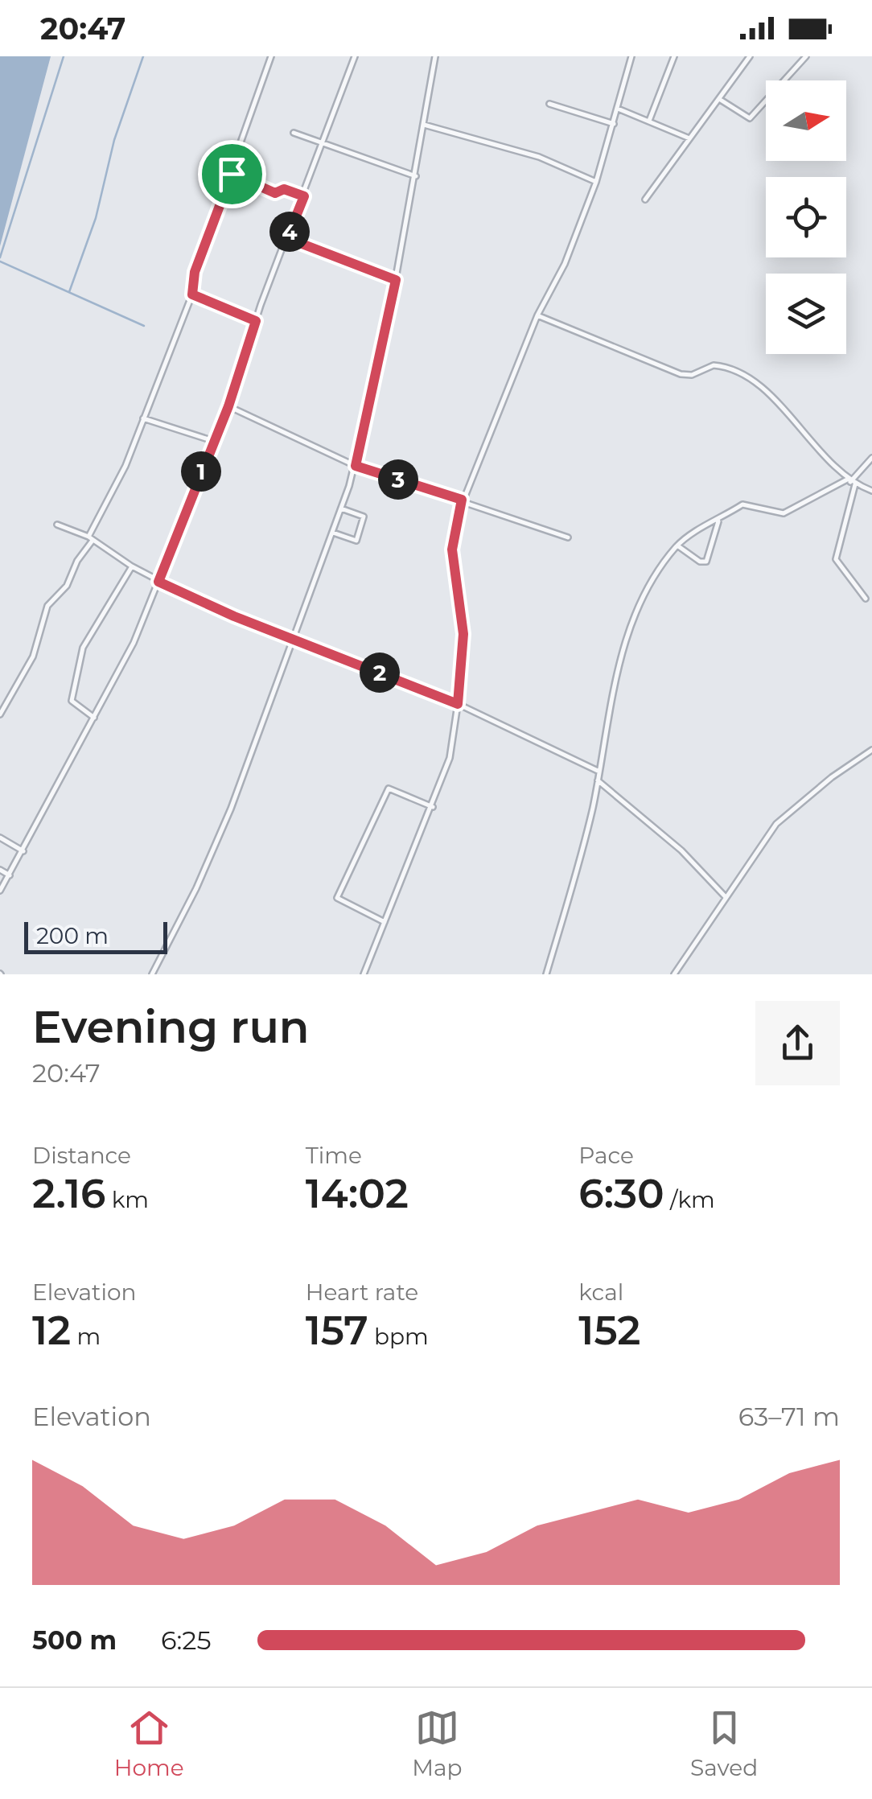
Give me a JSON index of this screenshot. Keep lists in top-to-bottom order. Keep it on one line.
{"scale_bar":"200 m","north":"right","page":{"status":"20:47","pins":["4","1","3","2"],"scale":"200 m","heading":["Evening run","20:47"],"stats":[["Distance","2.16 km"],["Time","14:02"],["Pace","6:30 /km"],["Elevation","12 m"],["Heart rate","157 bpm"],["kcal","152"]],"chart":["Elevation","63–71 m"],"list":[{"name":"500 m","note":"6:25"}],"tabs":["Home","Map","Saved"]}}
